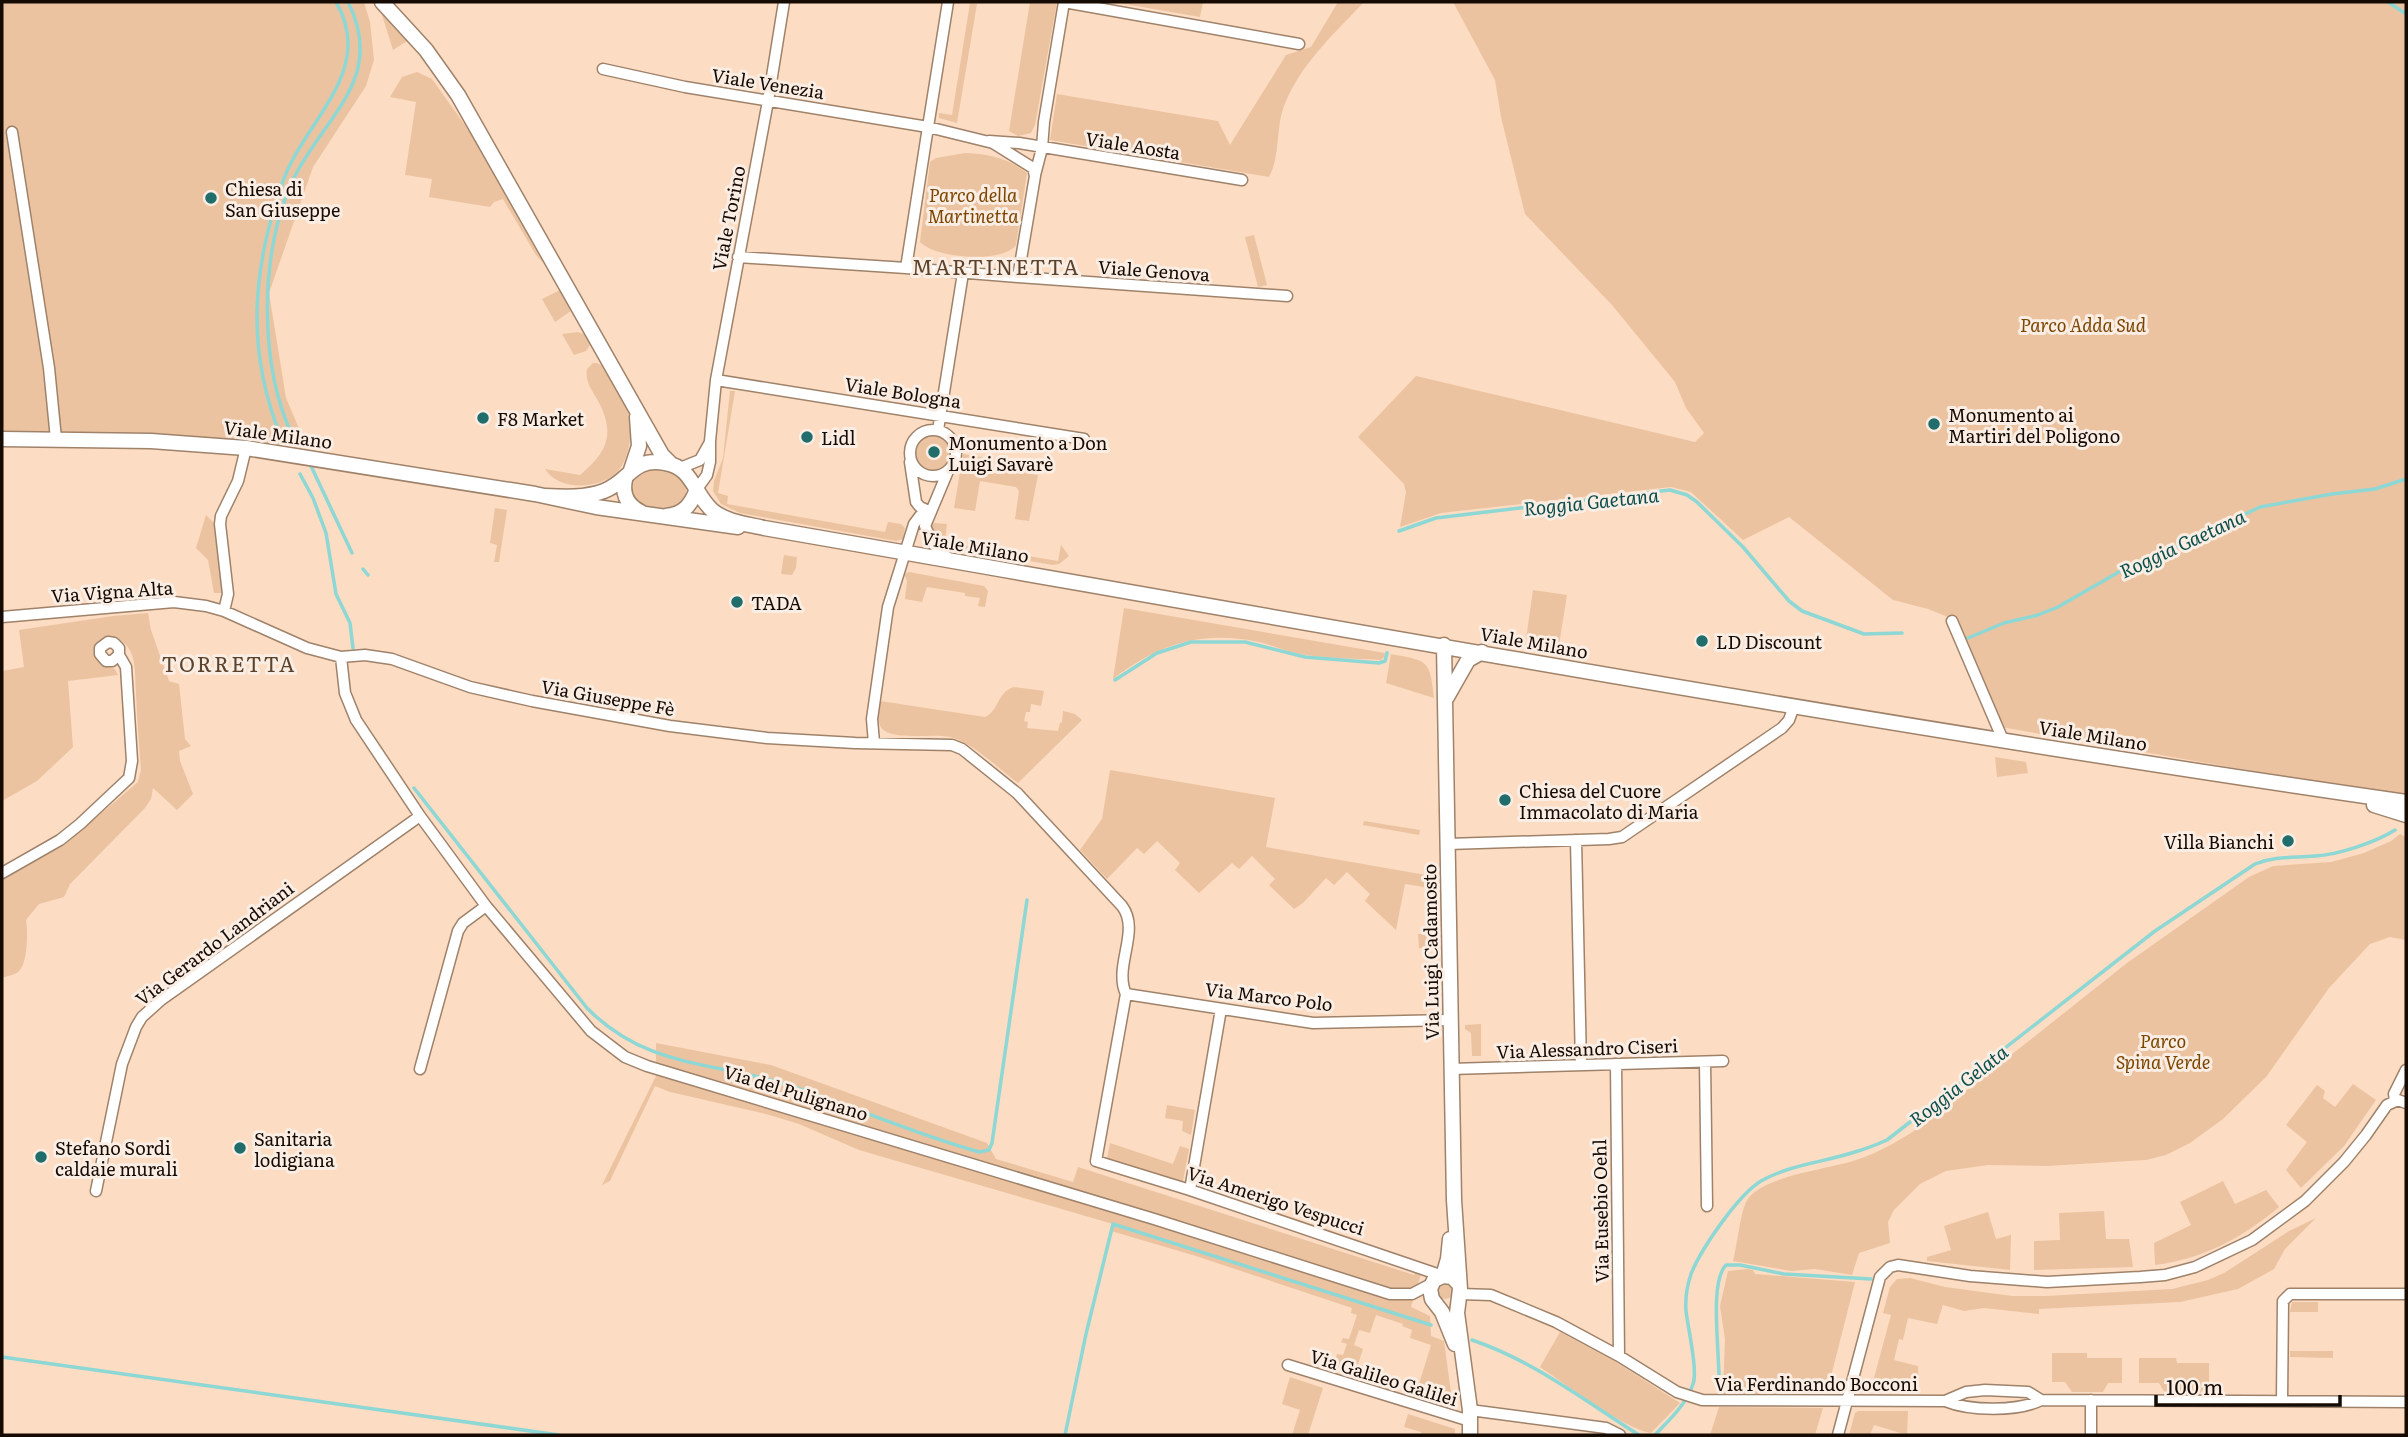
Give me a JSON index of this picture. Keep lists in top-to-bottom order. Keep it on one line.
{"streets":{"street":["Viale Venezia","Viale Aosta","Viale Torino","Viale Genova","Viale Bologna","Viale Milano","Via Vigna Alta","Via Giuseppe Fè","Via Gerardo Landriani","Via Luigi Cadamosto","Via Marco Polo","Via Alessandro Ciseri","Via del Pulignano","Via Amerigo Vespucci","Via Eusebio Oehl","Via Galileo Galilei","Via Ferdinando Bocconi"]},"crossings":[["Viale Venezia","Viale Aosta"],["Viale Venezia","Viale Torino"],["Viale Torino","Viale Bologna"],["Viale Torino","Viale Milano"],["Viale Milano","Via Luigi Cadamosto"],["Via Vigna Alta","Via Giuseppe Fè"],["Via Vigna Alta","Via del Pulignano"],["Via Giuseppe Fè","Via Marco Polo"],["Via Giuseppe Fè","Via del Pulignano"],["Via Giuseppe Fè","Via Amerigo Vespucci"],["Via Gerardo Landriani","Via del Pulignano"],["Via Luigi Cadamosto","Via Marco Polo"],["Via Luigi Cadamosto","Via Alessandro Ciseri"],["Via Luigi Cadamosto","Via del Pulignano"],["Via Luigi Cadamosto","Via Amerigo Vespucci"],["Via Luigi Cadamosto","Via Ferdinando Bocconi"],["Via Alessandro Ciseri","Via Eusebio Oehl"],["Via del Pulignano","Via Amerigo Vespucci"],["Via del Pulignano","Via Ferdinando Bocconi"],["Via Amerigo Vespucci","Via Ferdinando Bocconi"],["Via Eusebio Oehl","Via Ferdinando Bocconi"]],"districts":["MARTINETTA","TORRETTA"],"water":["Roggia Gaetana","Roggia Gelata"],"parks":["Parco della Martinetta","Parco Adda Sud","Parco Spina Verde"],"places":["Chiesa di San Giuseppe","F8 Market","Monumento ai Martiri del Poligono","Lidl","Monumento a Don Luigi Savarè","TADA","LD Discount","Chiesa del Cuore Immacolato di Maria","Villa Bianchi","Sanitaria lodigiana","Stefano Sordi caldaie murali"],"scale_bar":"100 m"}
